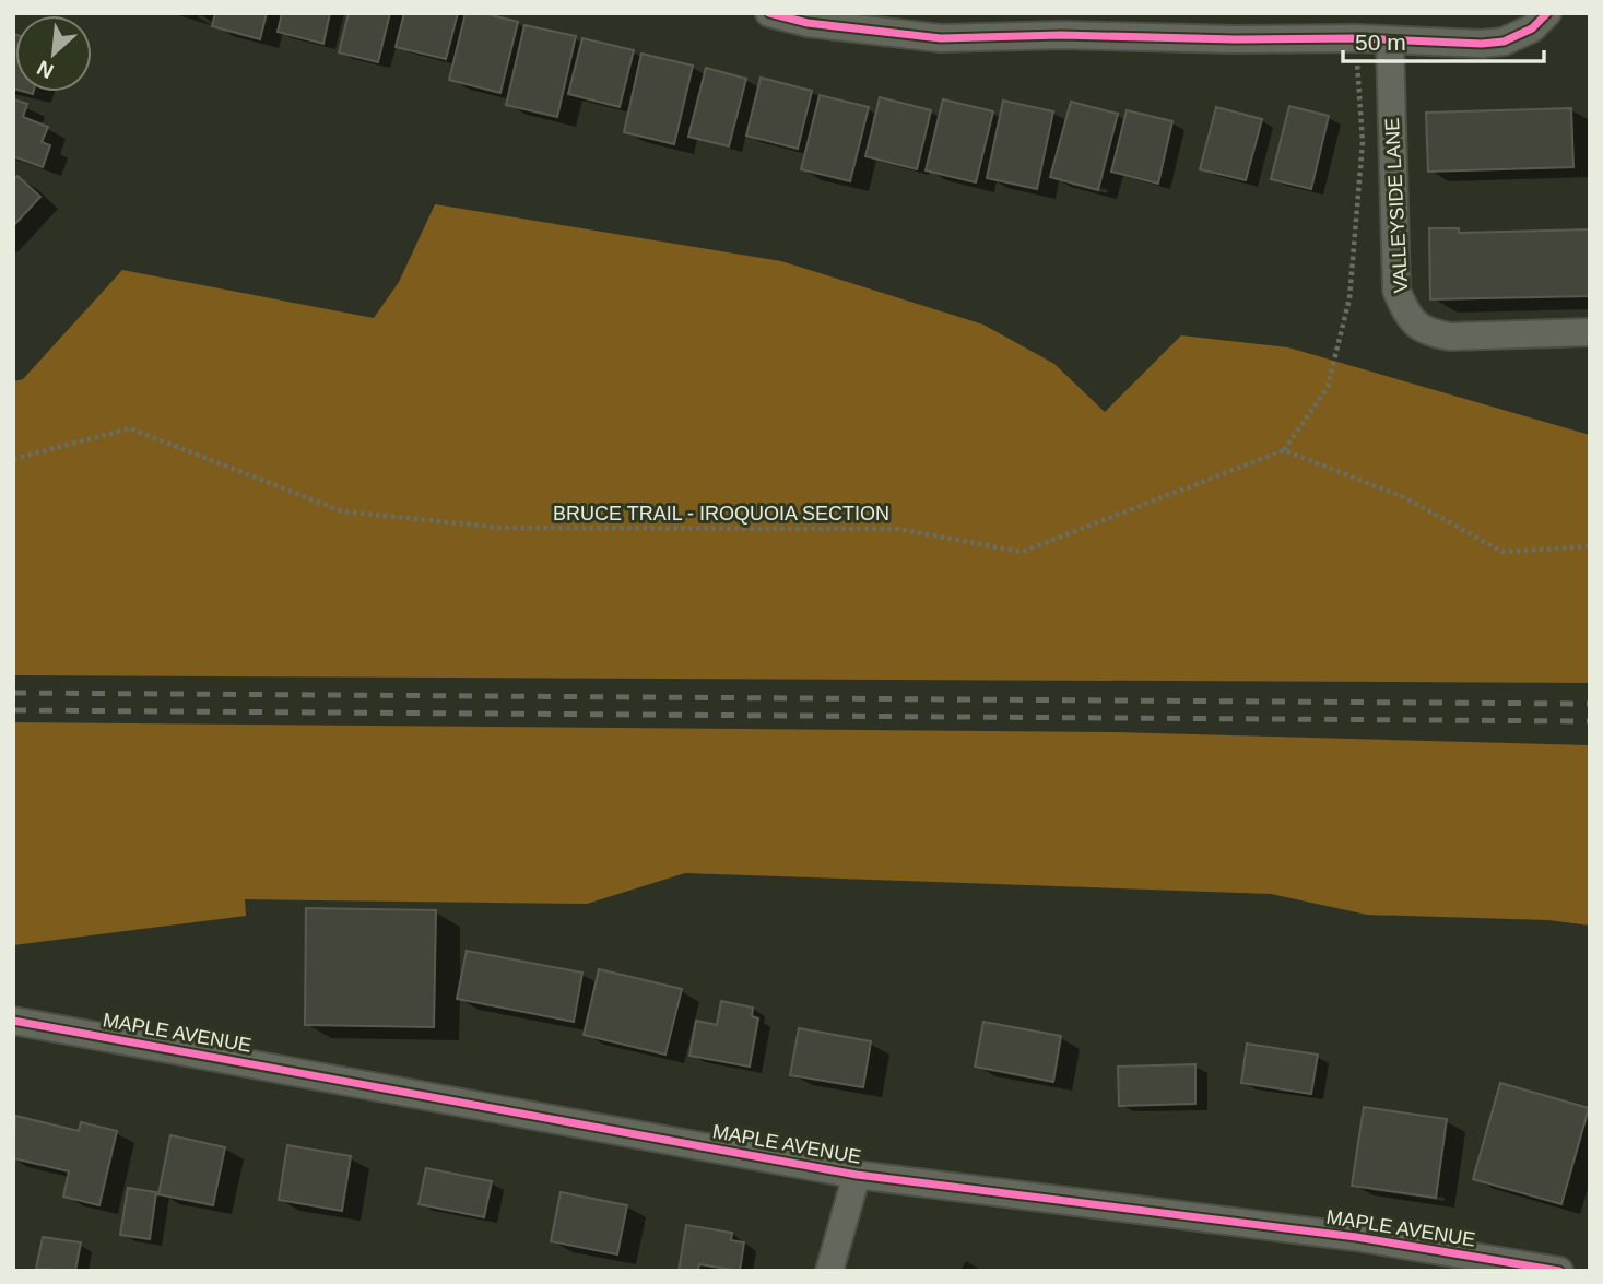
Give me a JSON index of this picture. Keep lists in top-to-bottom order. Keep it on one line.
{"streets":{"street":["VALLEYSIDE LANE","MAPLE AVENUE"],"path":["BRUCE TRAIL - IROQUOIA SECTION"]},"scale_bar":"50 m","north":"bottom left"}
